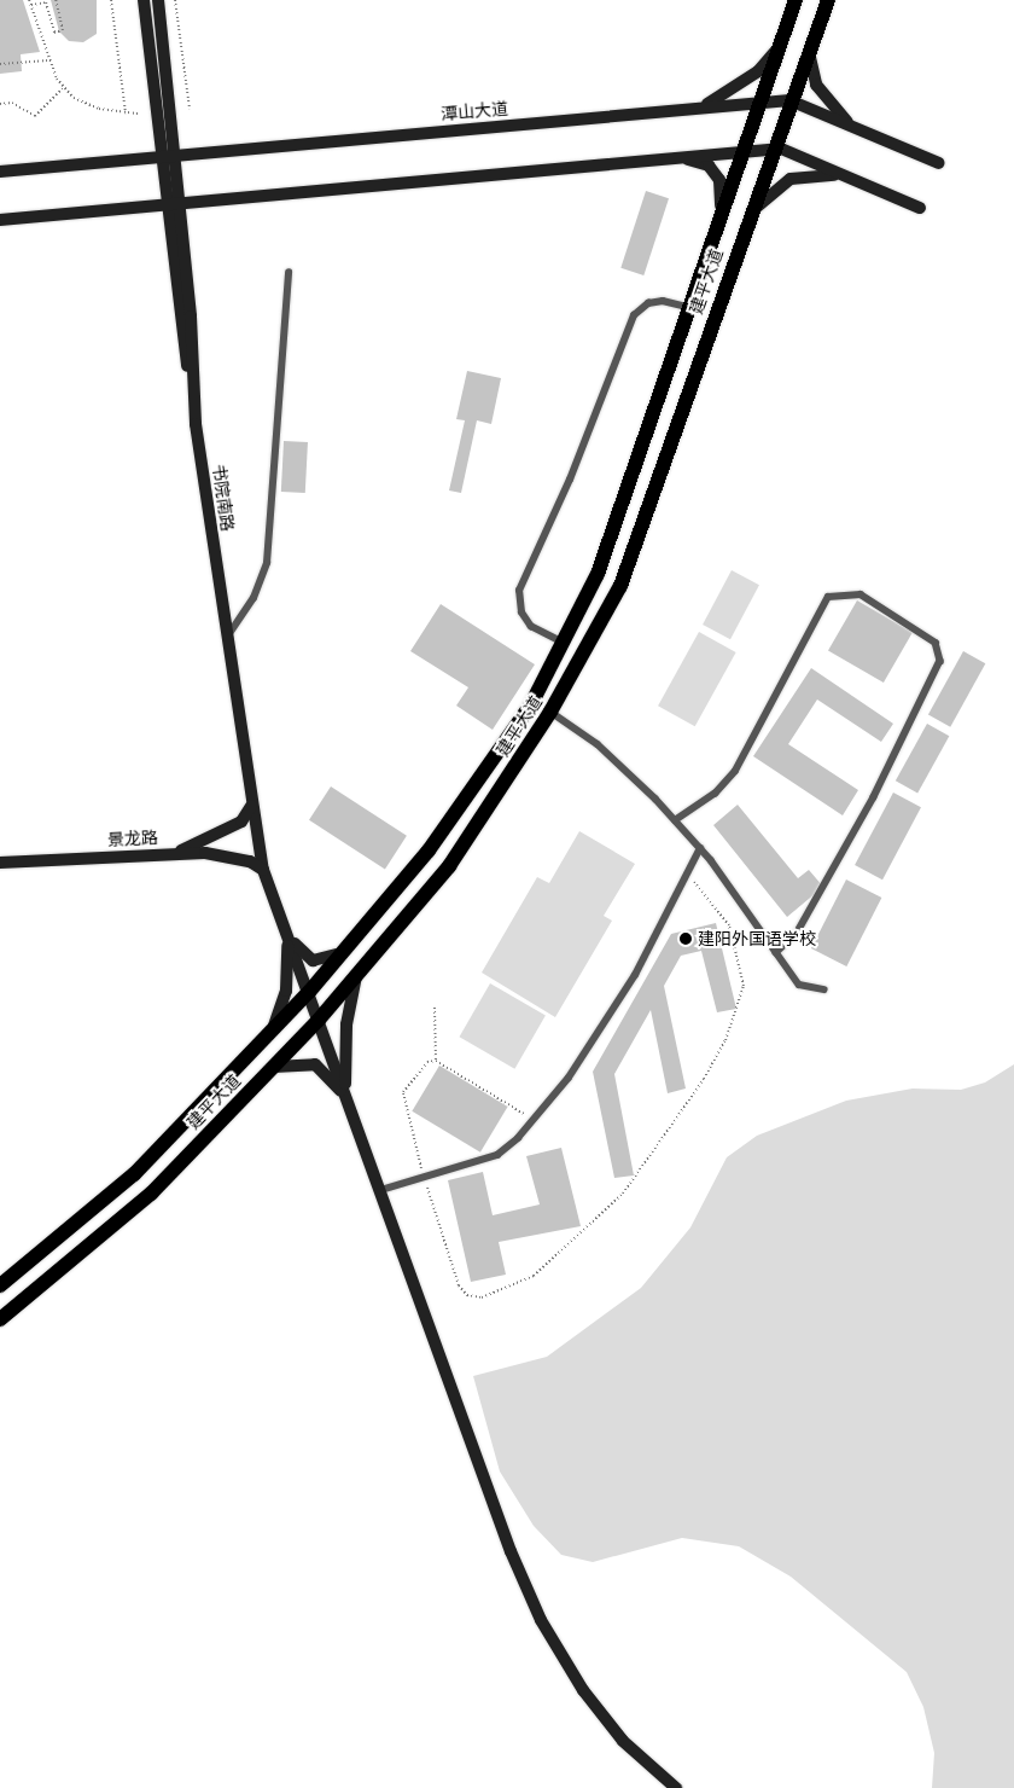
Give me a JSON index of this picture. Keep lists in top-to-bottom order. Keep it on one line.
{"streets":{"main road":["潭山大道","建平大道","书院南路","景龙路"]},"crossings":[["潭山大道","建平大道"],["建平大道","书院南路"],["书院南路","景龙路"]],"places":["建阳外国语学校"]}
